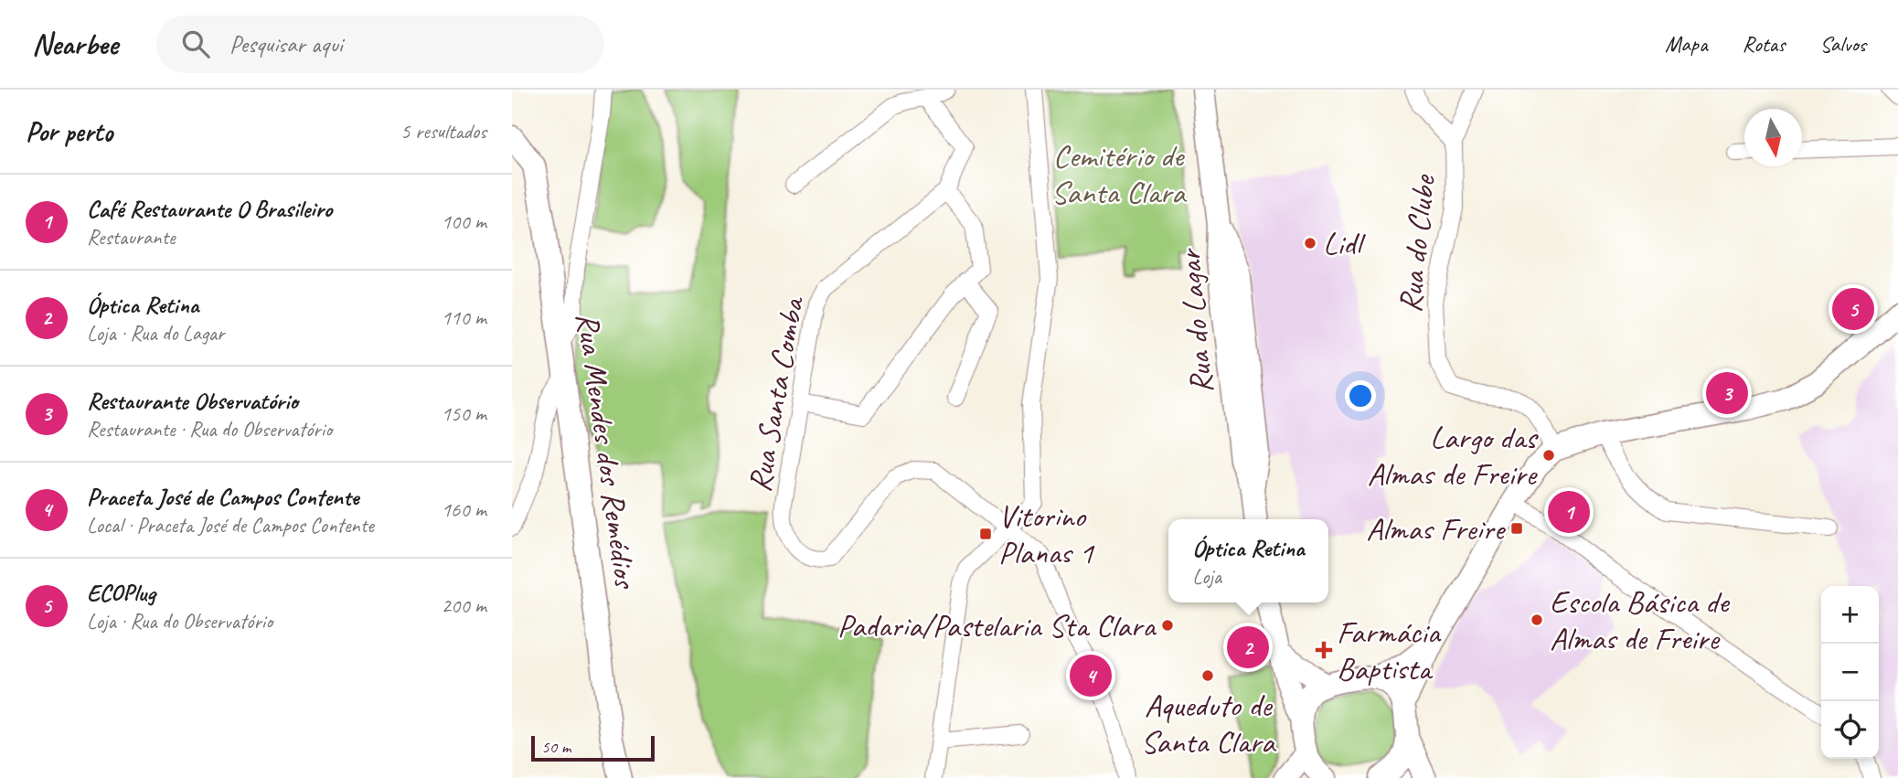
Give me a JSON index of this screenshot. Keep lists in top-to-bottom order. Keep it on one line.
{"streets":{"street":["Rua do Clube","Rua do Lagar","Rua Santa Comba","Rua Mendes dos Remédios"]},"parks":["Cemitério de Santa Clara"],"places":{"other":["Lidl","Largo das Almas de Freire","Escola Básica de Almas de Freire","Padaria/Pastelaria Sta Clara","Aqueduto de Santa Clara"],"transit":["Almas Freire","Vitorino Planas 1"],"health":["Farmácia Baptista"]},"scale_bar":"50 m","north":"bottom","page":{"header":"Nearbee","search":"Pesquisar aqui","nav":["Mapa","Rotas","Salvos"],"heading":["Por perto","5 resultados"],"list":[{"mark":"1","name":"Café Restaurante O Brasileiro","note":"Restaurante","value":"100 m"},{"mark":"2","name":"Óptica Retina","note":"Loja · Rua do Lagar","value":"110 m"},{"mark":"3","name":"Restaurante Observatório","note":"Restaurante · Rua do Observatório","value":"150 m"},{"mark":"4","name":"Praceta José de Campos Contente","note":"Local · Praceta José de Campos Contente","value":"160 m"},{"mark":"5","name":"ECOPlug","note":"Loja · Rua do Observatório","value":"200 m"}],"pins":["5","3","1","2","4"],"popup":["Óptica Retina","Loja"],"map_buttons":["+","−"],"scale":"50 m"}}
